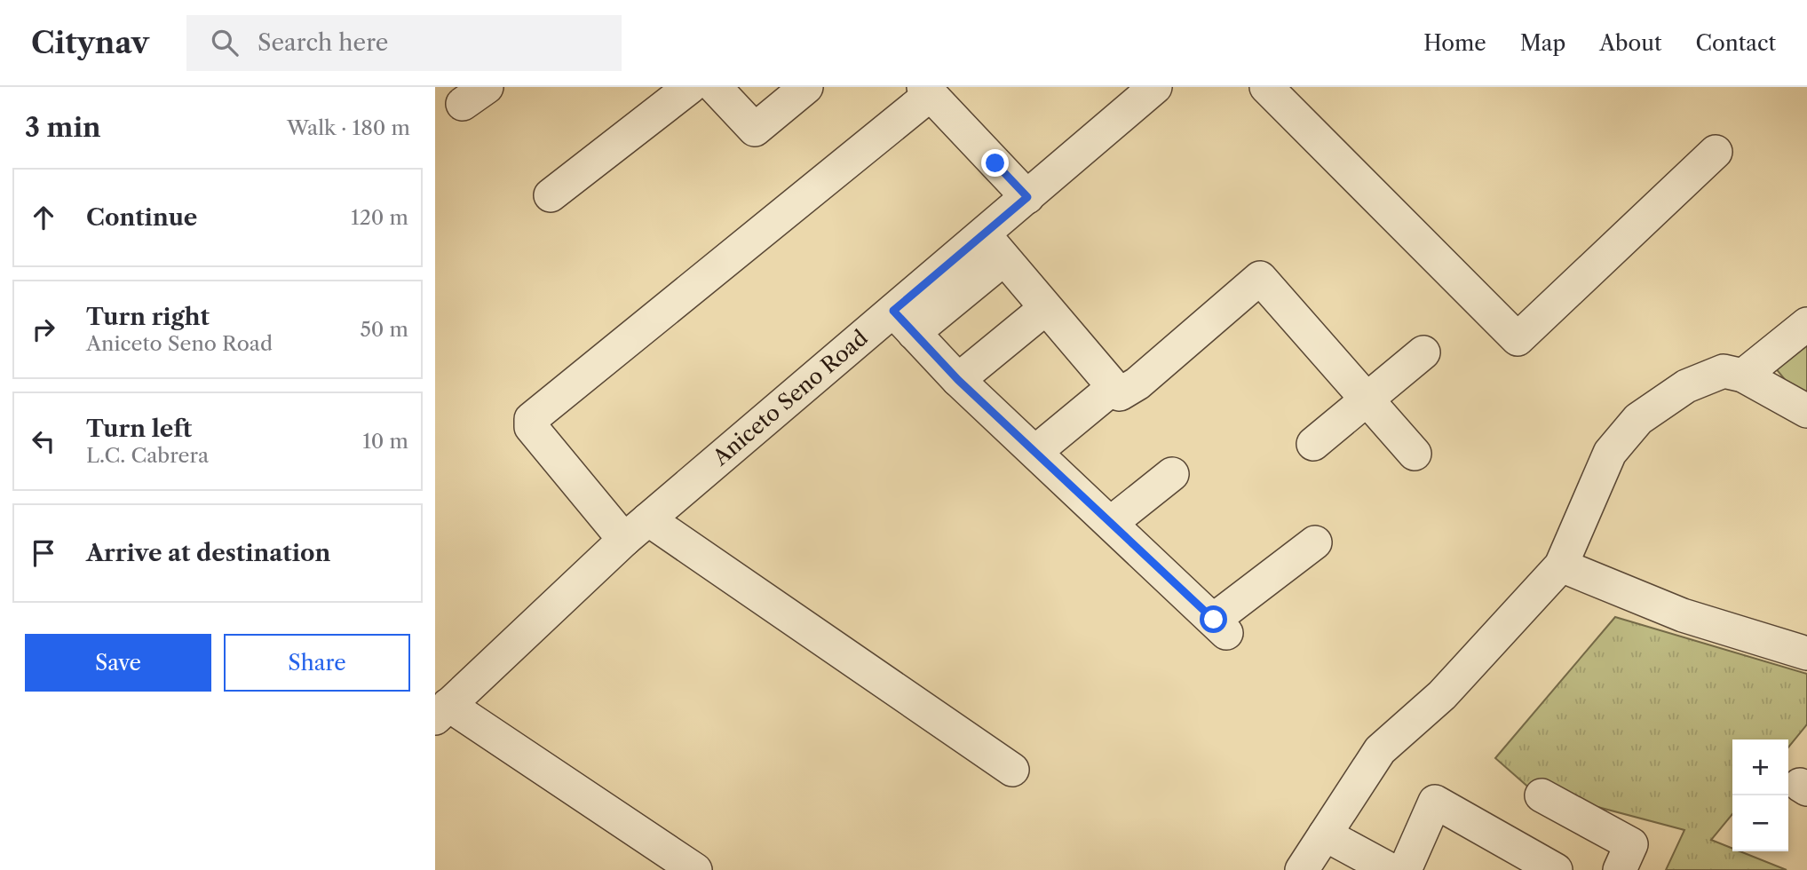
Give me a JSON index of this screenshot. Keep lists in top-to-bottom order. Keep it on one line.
{"streets":{"street":["Aniceto Seno Road"]},"page":{"header":"Citynav","search":"Search here","nav":["Home","Map","About","Contact"],"heading":["3 min","Walk · 180 m"],"list":[["Continue","120 m"],["Turn right","Aniceto Seno Road","50 m"],["Turn left","L.C. Cabrera","10 m"],"Arrive at destination"],"buttons":["Save","Share"],"map_buttons":["+","−"]}}
